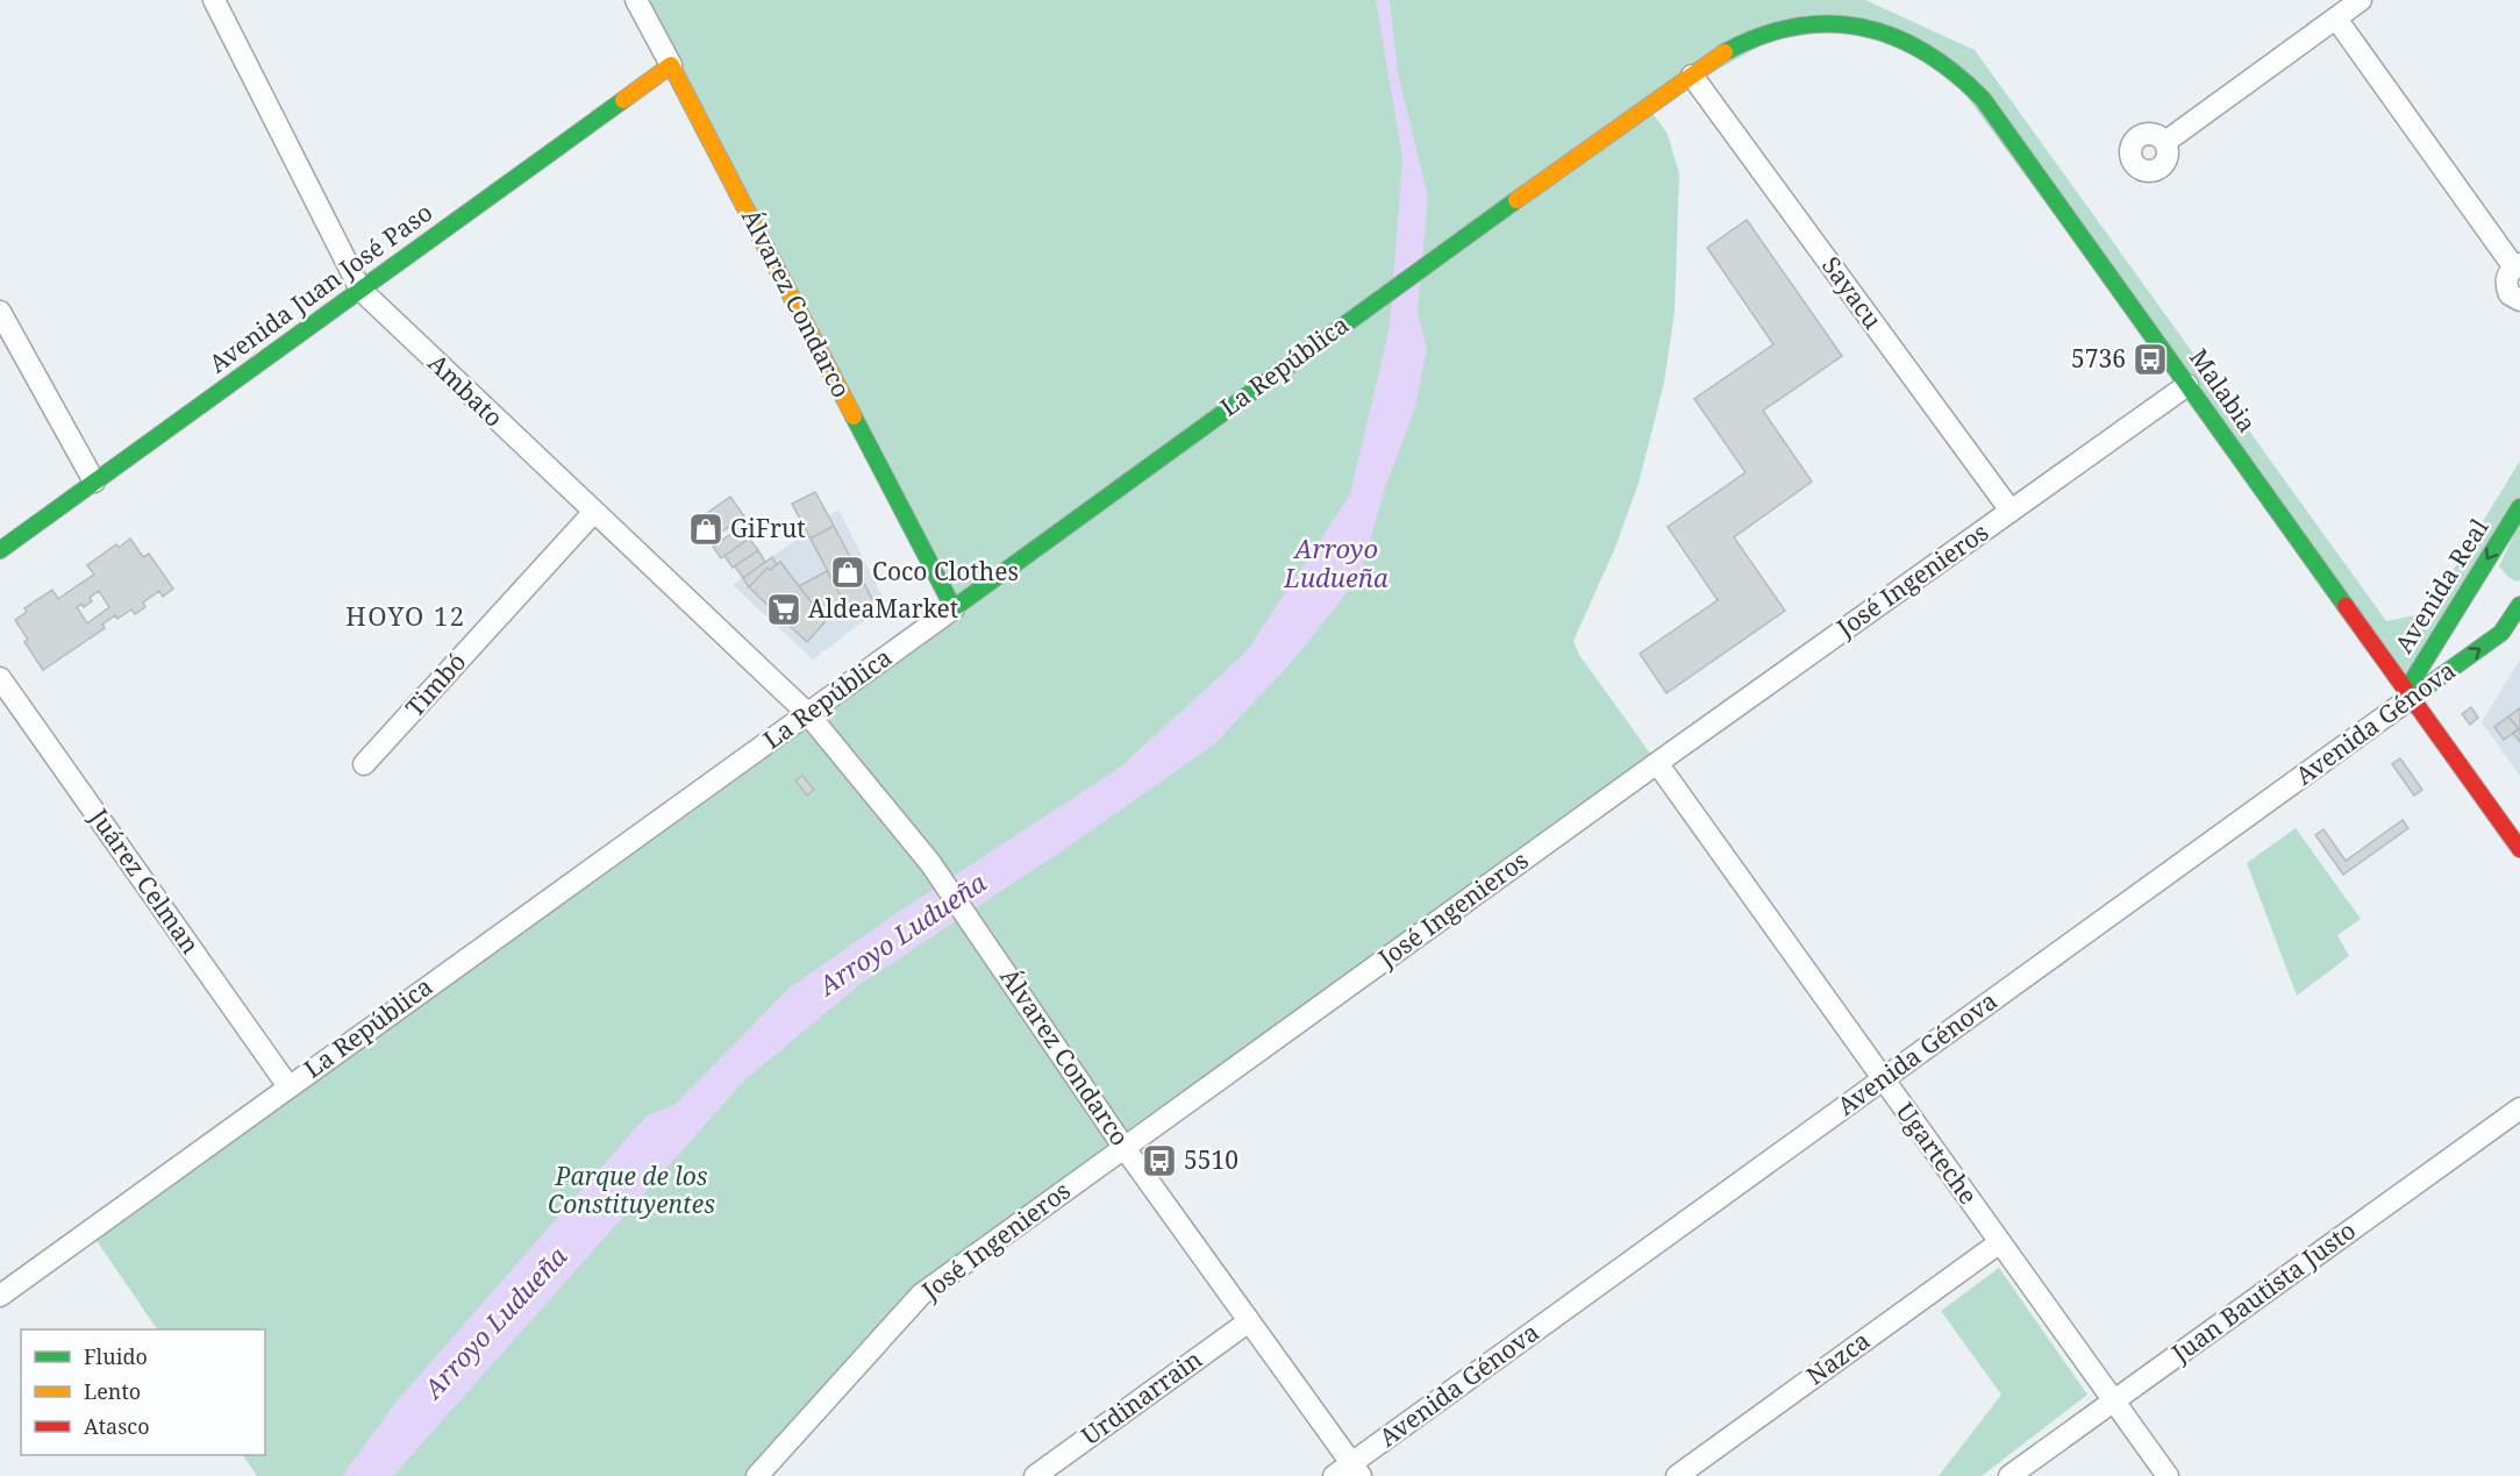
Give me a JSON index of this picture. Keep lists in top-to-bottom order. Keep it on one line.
{"streets":{"main road":["Avenida Juan José Paso","Álvarez Condarco","La República","Malabia","Avenida Real","Avenida Génova"],"street":["Sayacu","Ambato","José Ingenieros","Timbó","Juárez Celman","Ugarteche","Juan Bautista Justo","Nazca","Urdinarrain"]},"crossings":[["Avenida Juan José Paso","Álvarez Condarco"],["Avenida Juan José Paso","Ambato"],["Sayacu","La República"],["Sayacu","José Ingenieros"],["Álvarez Condarco","La República"],["Álvarez Condarco","Ambato"],["Álvarez Condarco","José Ingenieros"],["Álvarez Condarco","Avenida Génova"],["Álvarez Condarco","Urdinarrain"],["La República","Ambato"],["La República","Malabia"],["La República","Juárez Celman"],["Ambato","Timbó"],["Malabia","José Ingenieros"],["Malabia","Avenida Real"],["Malabia","Avenida Génova"],["José Ingenieros","Ugarteche"],["Avenida Real","Avenida Génova"],["Avenida Génova","Ugarteche"],["Ugarteche","Juan Bautista Justo"],["Ugarteche","Nazca"]],"one_way":["Avenida Real"],"districts":["HOYO 12"],"water":["Arroyo Ludueña"],"parks":["Parque de los Constituyentes"],"places":{"bus stop":["5736","5510"],"shop":["GiFrut","Coco Clothes"],"supermarket":["AldeaMarket"]},"legend":["Fluido","Lento","Atasco"]}
